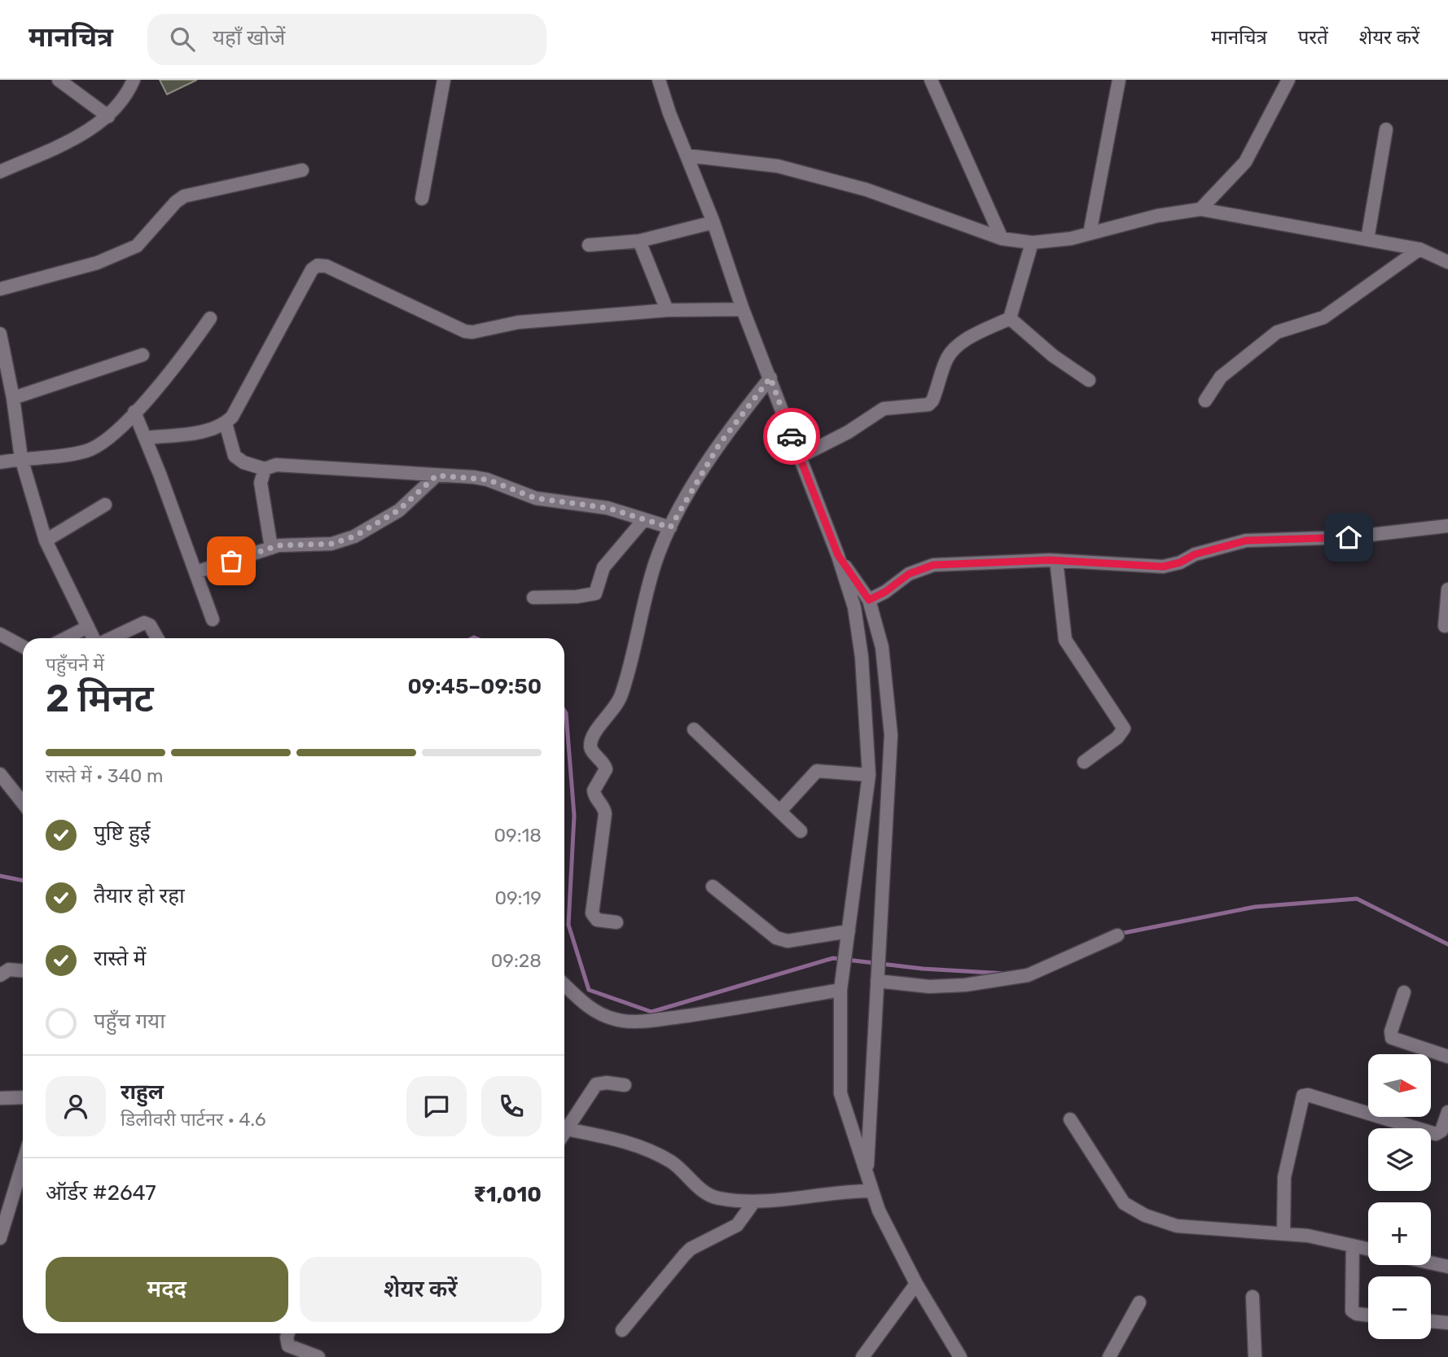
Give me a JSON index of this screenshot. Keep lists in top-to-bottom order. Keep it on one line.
{"north":"right","page":{"header":"मानचित्र","search":"यहाँ खोजें","nav":["मानचित्र","परतें","शेयर करें"],"heading":["2 मिनट","पहुँचने में","09:45–09:50"],"panel":["राहुल","डिलीवरी पार्टनर · 4.6","ऑर्डर #2647","₹1,010"],"bar":"रास्ते में · 340 m","list":[["पुष्टि हुई","09:18"],["तैयार हो रहा","09:19"],["रास्ते में","09:28"],"पहुँच गया"],"map_buttons":["+","−"],"buttons":["मदद","शेयर करें"]}}
